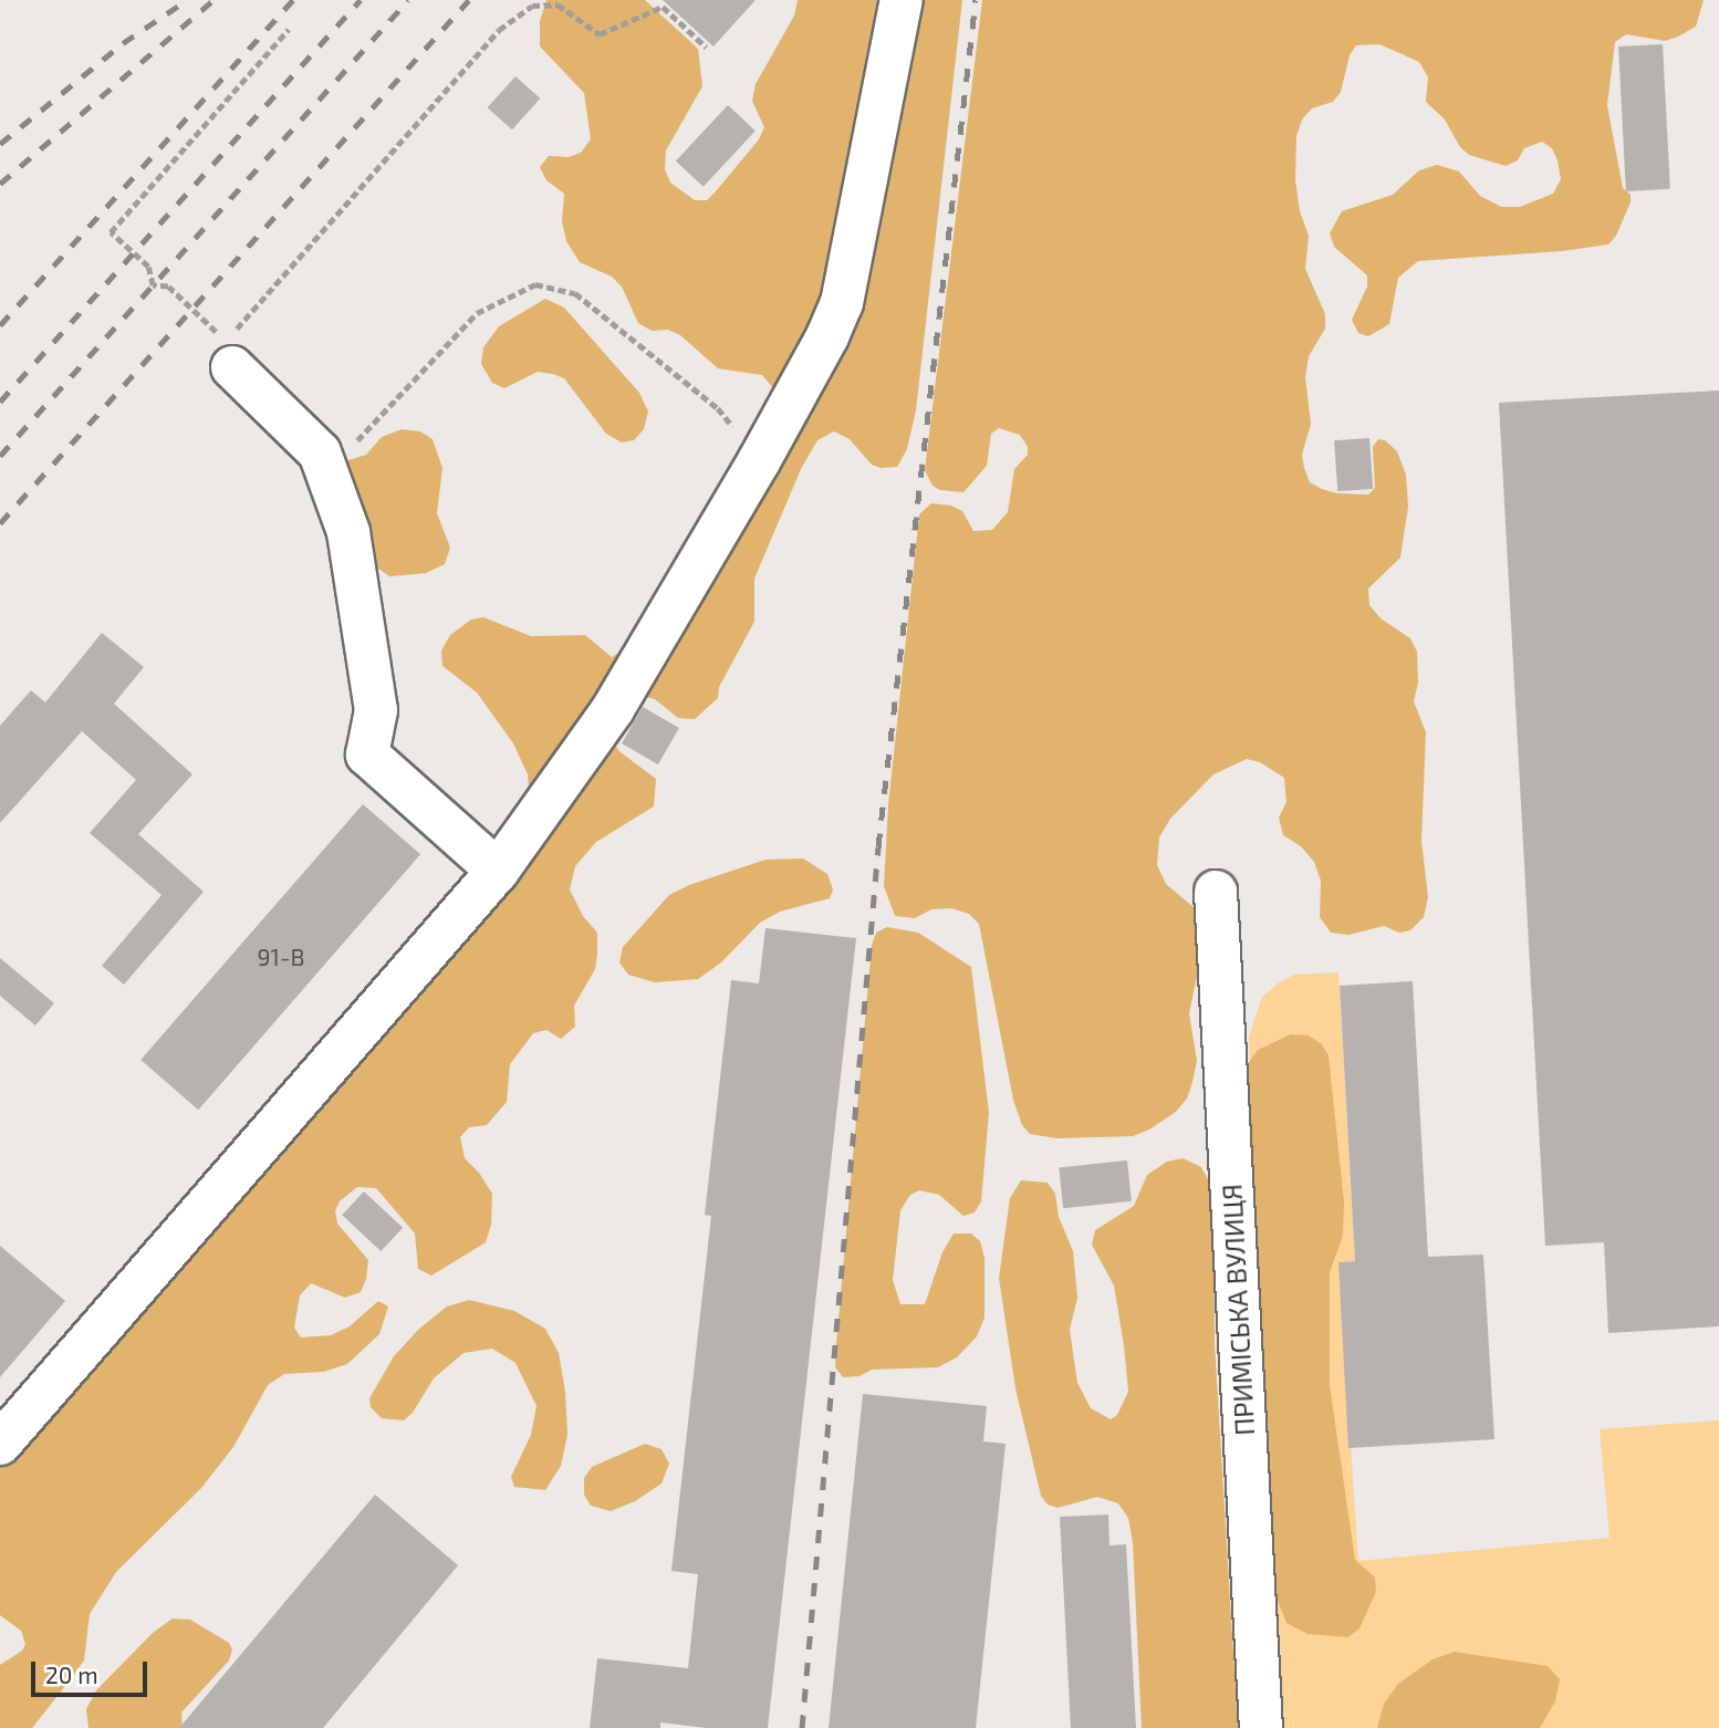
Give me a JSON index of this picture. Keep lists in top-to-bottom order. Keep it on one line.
{"streets":{"street":["ПРИМІСЬКА ВУЛИЦЯ"]},"house_numbers":["91-В"],"scale_bar":"20 m"}
